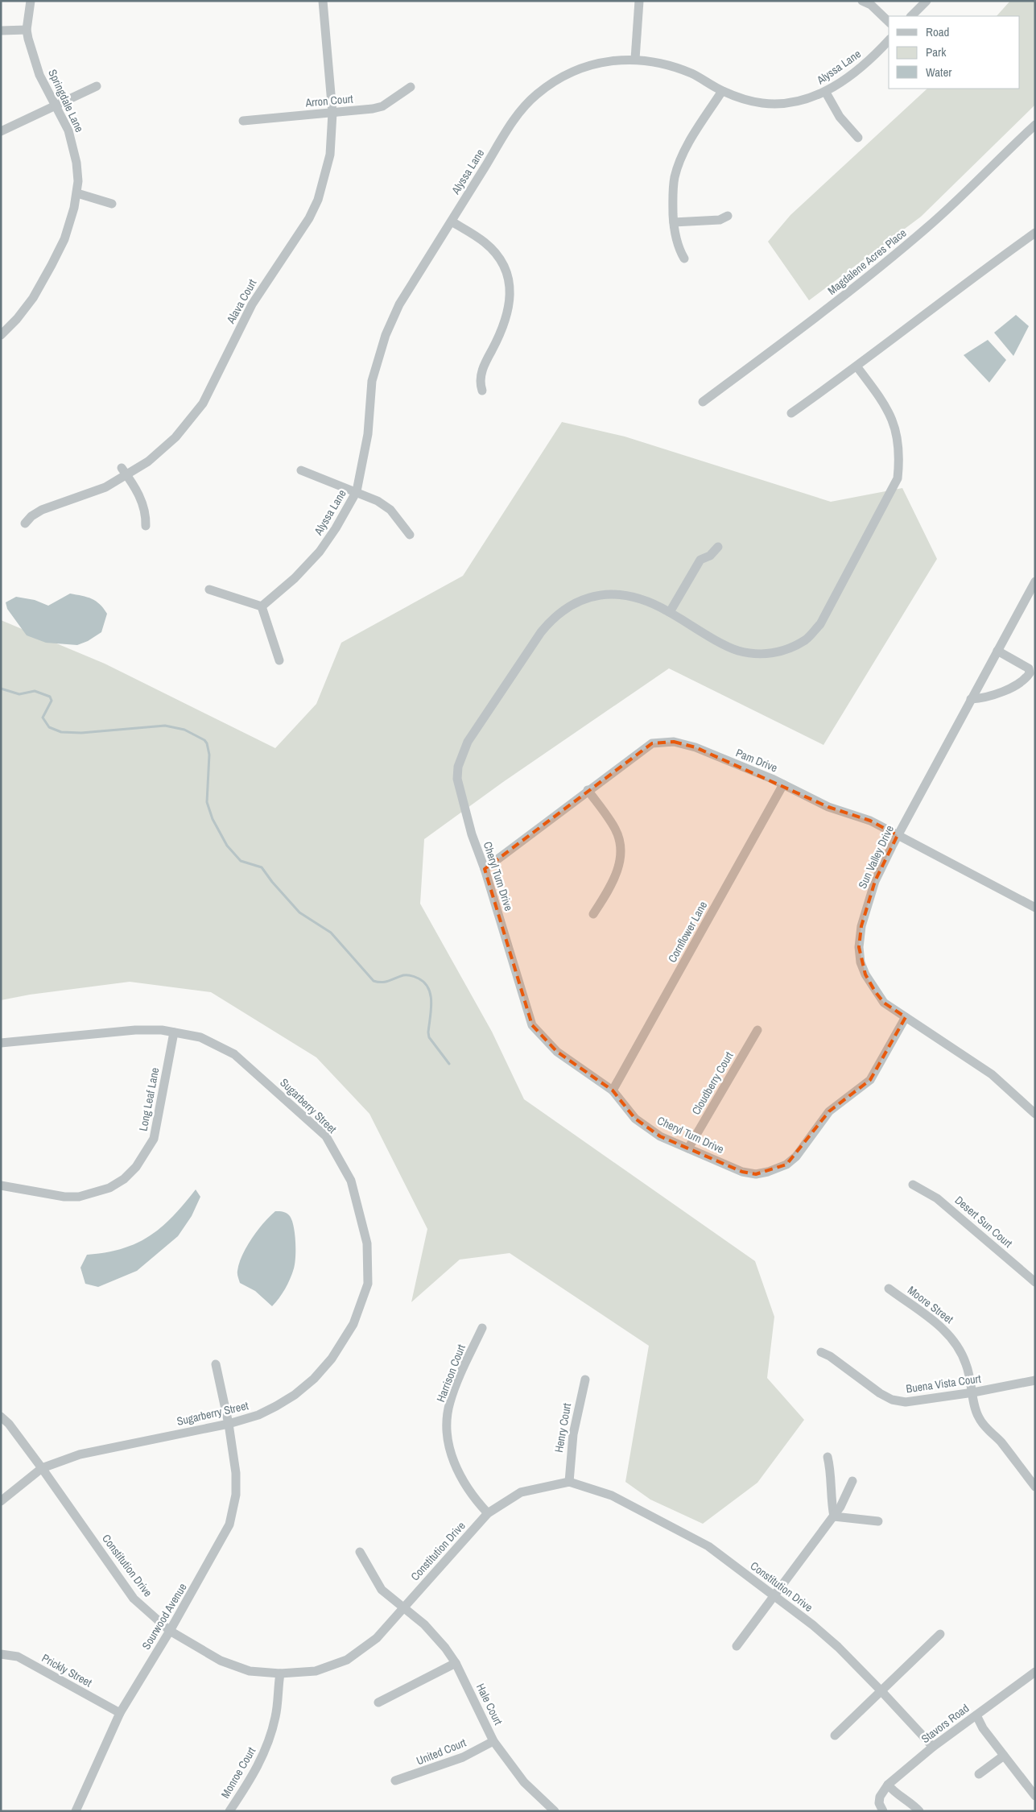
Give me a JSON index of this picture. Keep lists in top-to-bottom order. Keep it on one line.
{"streets":{"street":["Alyssa Lane","Springdale Lane","Arron Court","Magdalene Acres Place","Alava Court","Pam Drive","Sun Valley Drive","Cheryl Turn Drive","Cornflower Lane","Cloudberry Court","Long Leaf Lane","Sugarberry Street","Desert Sun Court","Moore Street","Harrison Court","Buena Vista Court","Henry Court","Constitution Drive","Sourwood Avenue","Prickly Street","Hale Court","Stavors Road","United Court","Monroe Court"]},"crossings":[["Arron Court","Alava Court"],["Pam Drive","Sun Valley Drive"],["Pam Drive","Cheryl Turn Drive"],["Pam Drive","Cornflower Lane"],["Sun Valley Drive","Cheryl Turn Drive"],["Cheryl Turn Drive","Cornflower Lane"],["Cheryl Turn Drive","Cloudberry Court"],["Long Leaf Lane","Sugarberry Street"],["Sugarberry Street","Constitution Drive"],["Sugarberry Street","Sourwood Avenue"],["Moore Street","Buena Vista Court"],["Harrison Court","Constitution Drive"],["Henry Court","Constitution Drive"],["Constitution Drive","Sourwood Avenue"],["Constitution Drive","Hale Court"],["Constitution Drive","Stavors Road"],["Constitution Drive","Monroe Court"],["Sourwood Avenue","Prickly Street"],["Hale Court","United Court"]],"legend":["Road","Park","Water"]}
